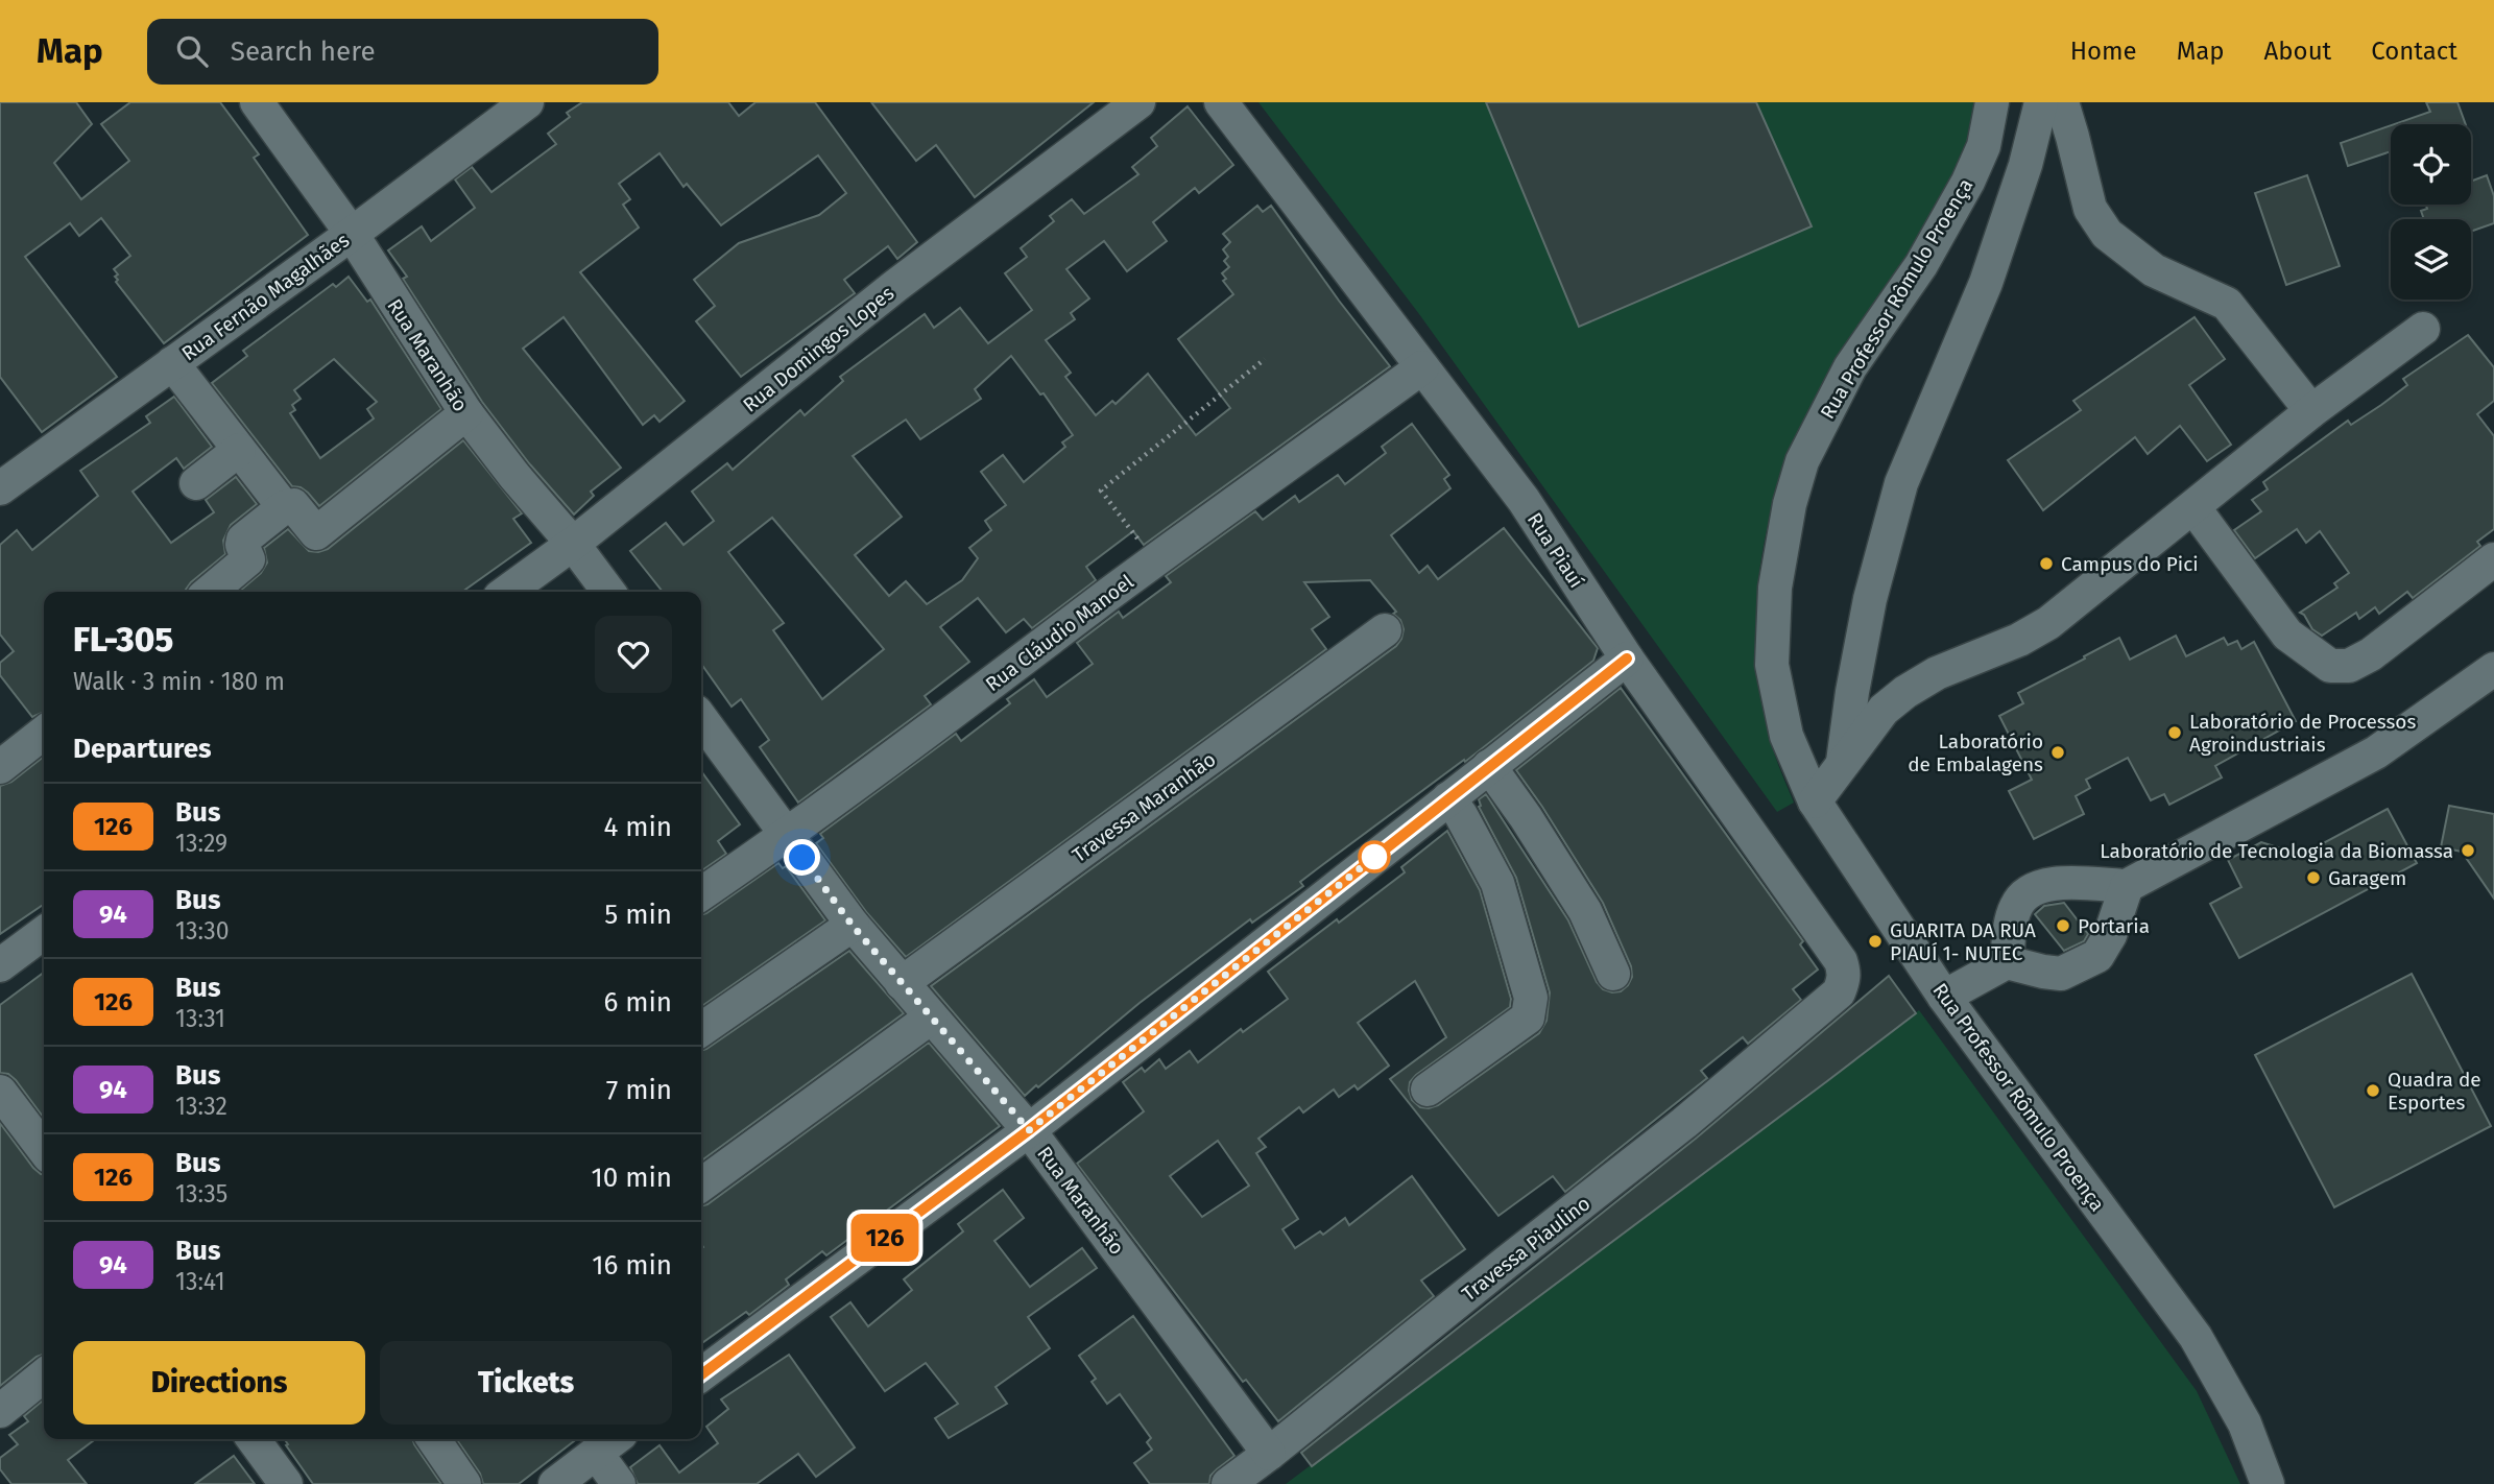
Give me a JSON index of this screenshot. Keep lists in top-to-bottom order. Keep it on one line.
{"streets":{"street":["Rua Fernão Magalhães","Rua Professor Rômulo Proença","Rua Domingos Lopes","Rua Maranhão","Rua Piauí","Rua Cláudio Manoel","Travessa Maranhão","Travessa Piaulino"]},"crossings":[["Rua Fernão Magalhães","Rua Maranhão"],["Rua Domingos Lopes","Rua Maranhão"],["Rua Maranhão","Rua Cláudio Manoel"],["Rua Maranhão","Travessa Maranhão"],["Rua Maranhão","Travessa Piaulino"],["Rua Piauí","Rua Cláudio Manoel"],["Rua Piauí","Travessa Piaulino"]],"places":["Campus do Pici","Laboratório de Processos Agroindustriais","Laboratório de Embalagens","Laboratório de Tecnologia da Biomassa","Garagem","Portaria","GUARITA DA RUA PIAUÍ 1- NUTEC","Quadra de Esportes"],"lines":["bus line 126"],"page":{"header":"Map","search":"Search here","nav":["Home","Map","About","Contact"],"on_map":"126","heading":[["FL-305","Walk · 3 min · 180 m"],"Departures"],"list":[{"mark":"126","name":"Bus","note":"13:29","value":"4 min"},{"mark":"94","name":"Bus","note":"13:30","value":"5 min"},{"mark":"126","name":"Bus","note":"13:31","value":"6 min"},{"mark":"94","name":"Bus","note":"13:32","value":"7 min"},{"mark":"126","name":"Bus","note":"13:35","value":"10 min"},{"mark":"94","name":"Bus","note":"13:41","value":"16 min"}],"buttons":["Directions","Tickets"]}}
